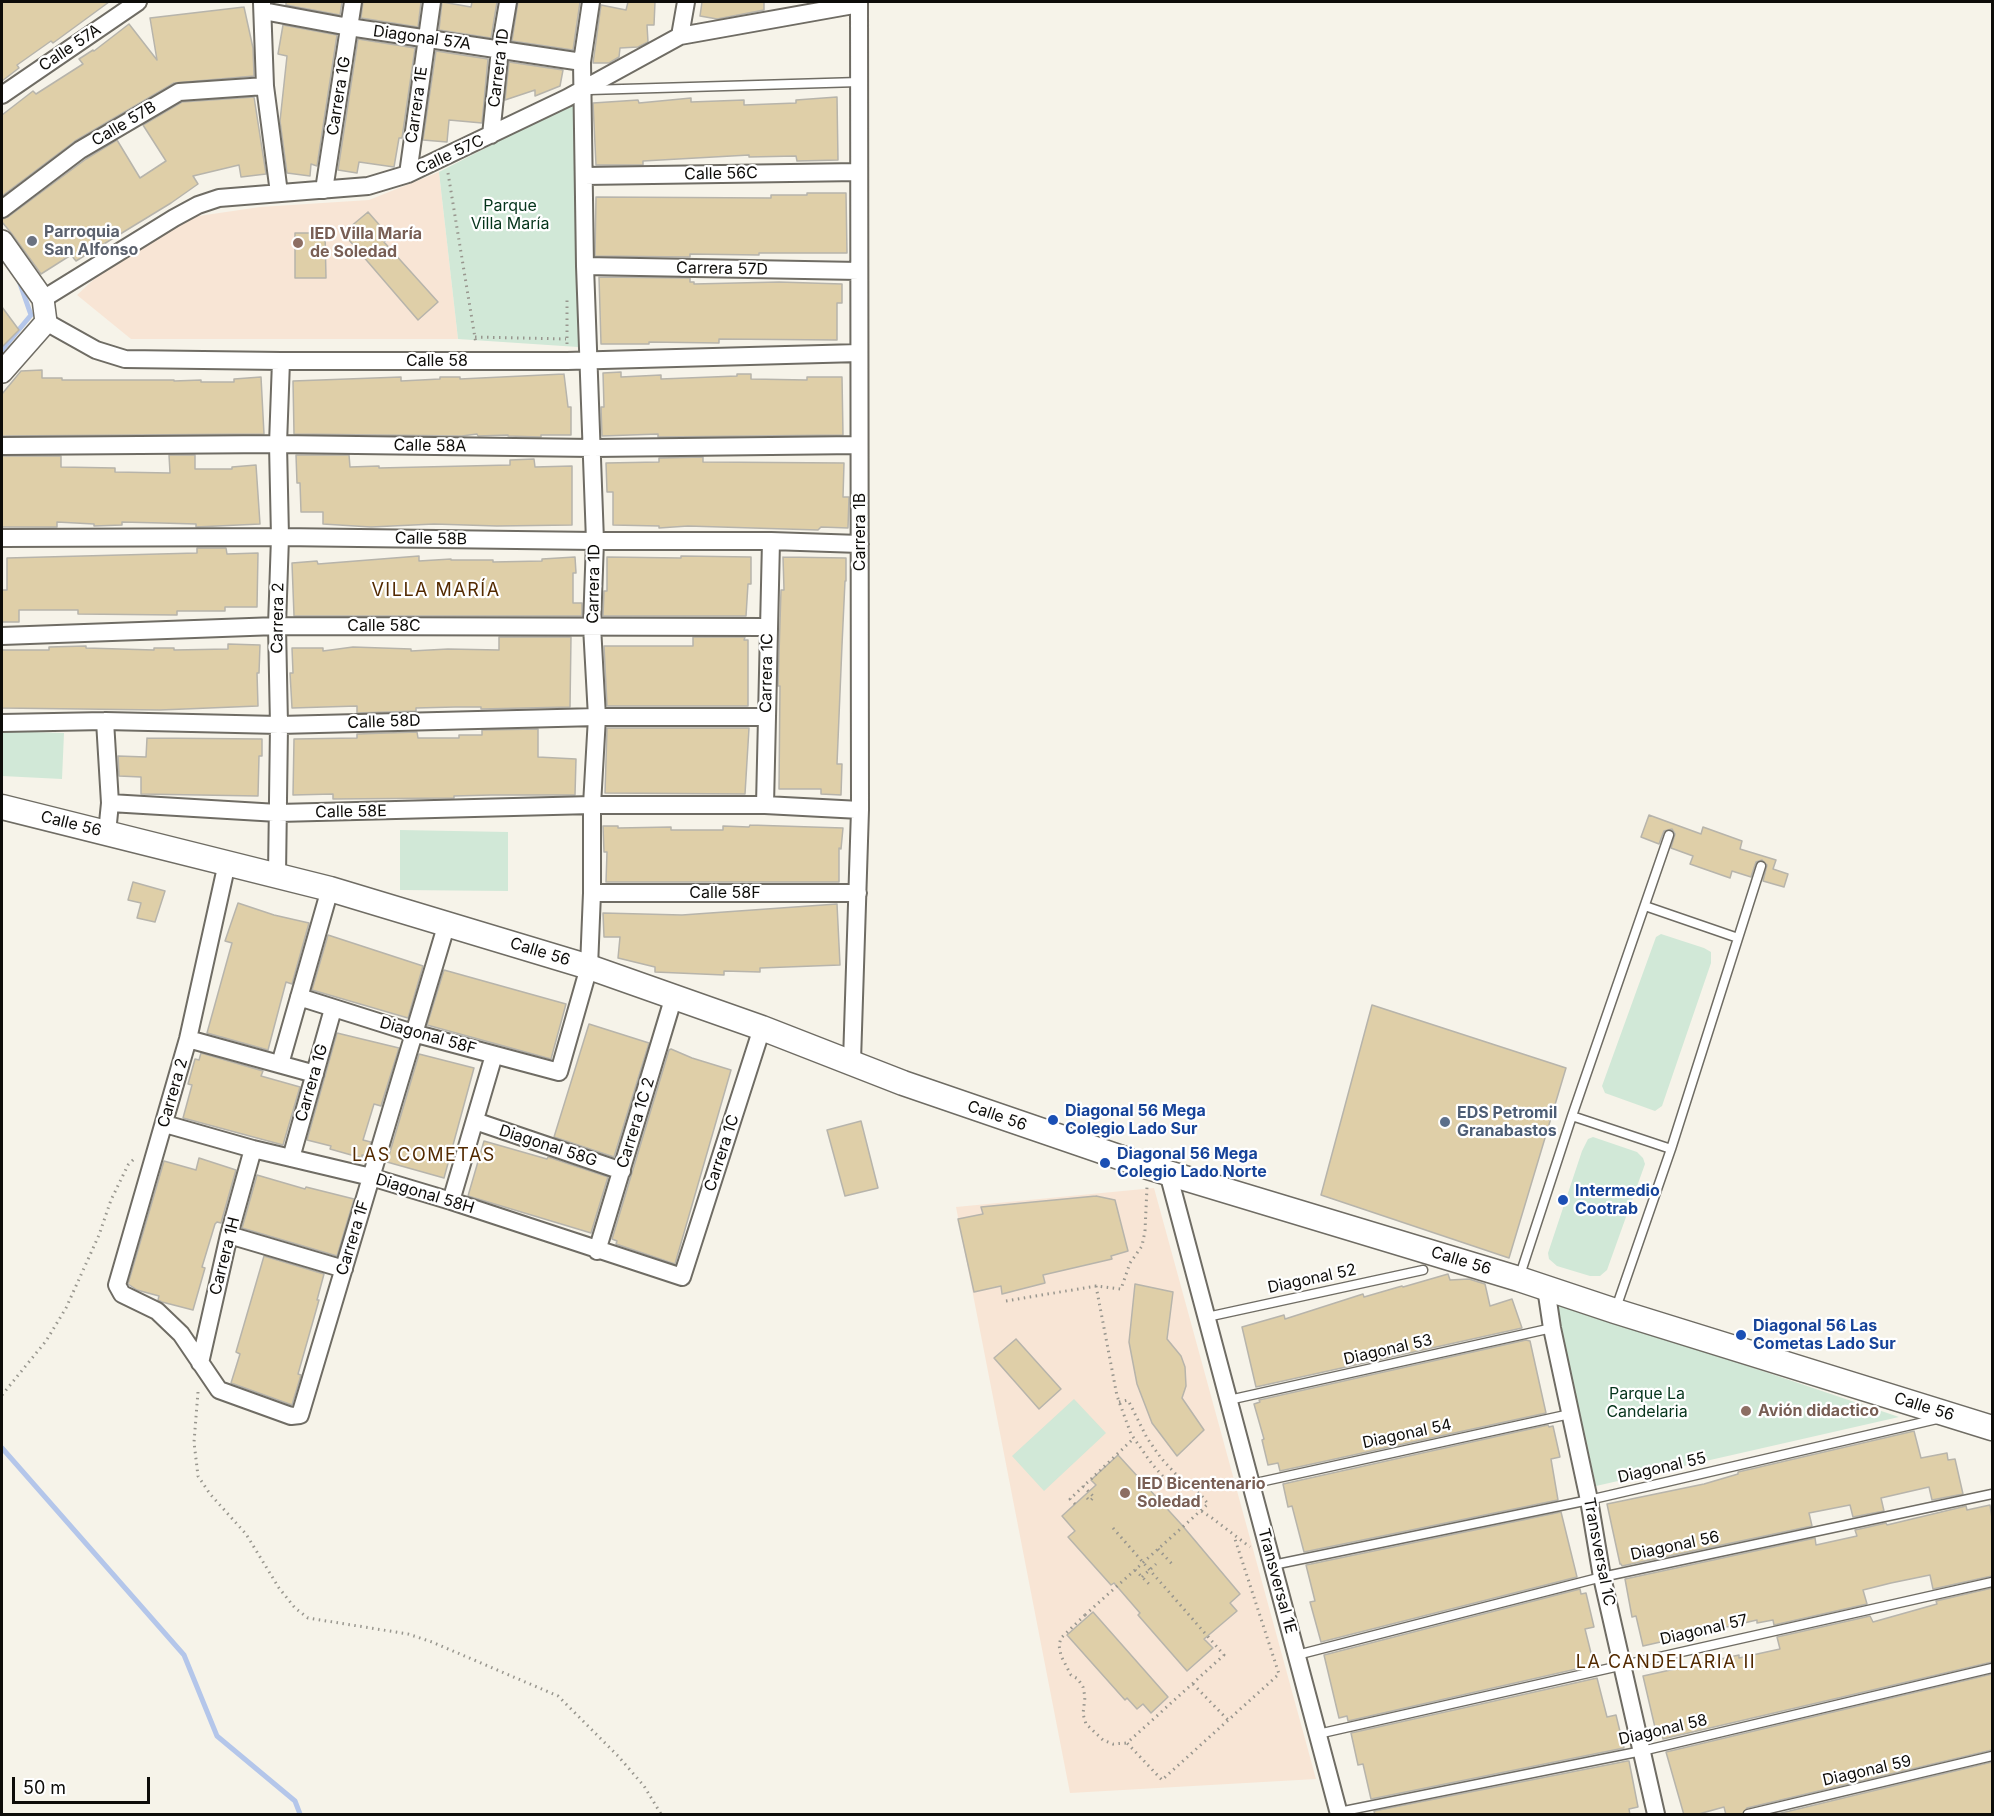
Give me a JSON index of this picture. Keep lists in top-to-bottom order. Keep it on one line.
{"streets":{"main road":["Calle 56"],"street":["Diagonal 57A","Calle 57A","Carrera 1D","Carrera 1G","Carrera 1E","Calle 57B","Calle 57C","Calle 56C","Carrera 57D","Calle 58","Calle 58A","Carrera 1B","Calle 58B","Carrera 2","Calle 58C","Carrera 1C","Calle 58D","Calle 58E","Calle 58F","Diagonal 58F","Carrera 1C 2","Diagonal 58G","Diagonal 58H","Carrera 1F","Carrera 1H","Transversal 1C","Transversal 1E"],"lane":["Diagonal 52","Diagonal 53","Diagonal 54","Diagonal 55","Diagonal 56","Diagonal 57","Diagonal 58","Diagonal 59"]},"crossings":[["Diagonal 57A","Carrera 1D"],["Diagonal 57A","Carrera 1G"],["Diagonal 57A","Carrera 1E"],["Carrera 1D","Calle 57C"],["Carrera 1D","Calle 56C"],["Carrera 1D","Carrera 57D"],["Carrera 1D","Calle 58"],["Carrera 1D","Calle 58A"],["Carrera 1D","Calle 58B"],["Carrera 1D","Calle 58C"],["Carrera 1D","Calle 58D"],["Carrera 1D","Calle 58E"],["Carrera 1D","Calle 56"],["Carrera 1D","Calle 58F"],["Carrera 1D","Diagonal 58F"],["Carrera 1G","Calle 57C"],["Carrera 1G","Diagonal 58F"],["Carrera 1G","Diagonal 58H"],["Carrera 1E","Calle 57C"],["Calle 57C","Carrera 1B"],["Calle 56C","Carrera 1B"],["Carrera 57D","Carrera 1B"],["Calle 58","Carrera 1B"],["Calle 58","Carrera 2"],["Calle 58A","Carrera 1B"],["Calle 58A","Carrera 2"],["Carrera 1B","Calle 58B"],["Carrera 1B","Calle 56"],["Carrera 1B","Calle 58F"],["Calle 58B","Carrera 2"],["Calle 58B","Carrera 1C"],["Carrera 2","Calle 58C"],["Carrera 2","Calle 58D"],["Carrera 2","Calle 58E"],["Carrera 2","Calle 56"],["Carrera 2","Diagonal 58H"],["Carrera 2","Carrera 1F"],["Carrera 2","Carrera 1H"],["Calle 58C","Carrera 1C"],["Carrera 1C","Calle 58D"],["Carrera 1C","Calle 56"],["Carrera 1C","Diagonal 58H"],["Calle 56","Carrera 1C 2"],["Calle 56","Carrera 1F"],["Calle 56","Diagonal 55"],["Calle 56","Transversal 1C"],["Calle 56","Transversal 1E"],["Diagonal 58F","Carrera 1F"],["Carrera 1C 2","Diagonal 58G"],["Carrera 1C 2","Diagonal 58H"],["Diagonal 58H","Carrera 1F"],["Diagonal 58H","Carrera 1H"],["Carrera 1F","Carrera 1H"],["Diagonal 52","Transversal 1E"],["Diagonal 53","Transversal 1C"],["Diagonal 53","Transversal 1E"],["Diagonal 54","Transversal 1C"],["Diagonal 54","Transversal 1E"],["Diagonal 55","Transversal 1C"],["Diagonal 55","Transversal 1E"],["Diagonal 56","Transversal 1C"],["Diagonal 56","Transversal 1E"],["Transversal 1C","Diagonal 57"],["Transversal 1C","Diagonal 58"],["Transversal 1E","Diagonal 57"],["Transversal 1E","Diagonal 58"]],"districts":["VILLA MARÍA","LAS COMETAS","LA CANDELARIA II"],"parks":["Parque Villa María","Parque La Candelaria"],"places":["Parroquia San Alfonso","IED Villa María de Soledad","Diagonal 56 Mega Colegio Lado Sur","EDS Petromil Granabastos","Diagonal 56 Mega Colegio Lado Norte","Intermedio Cootrab","Diagonal 56 Las Cometas Lado Sur","Avión didactico","IED Bicentenario Soledad"],"scale_bar":"50 m"}
